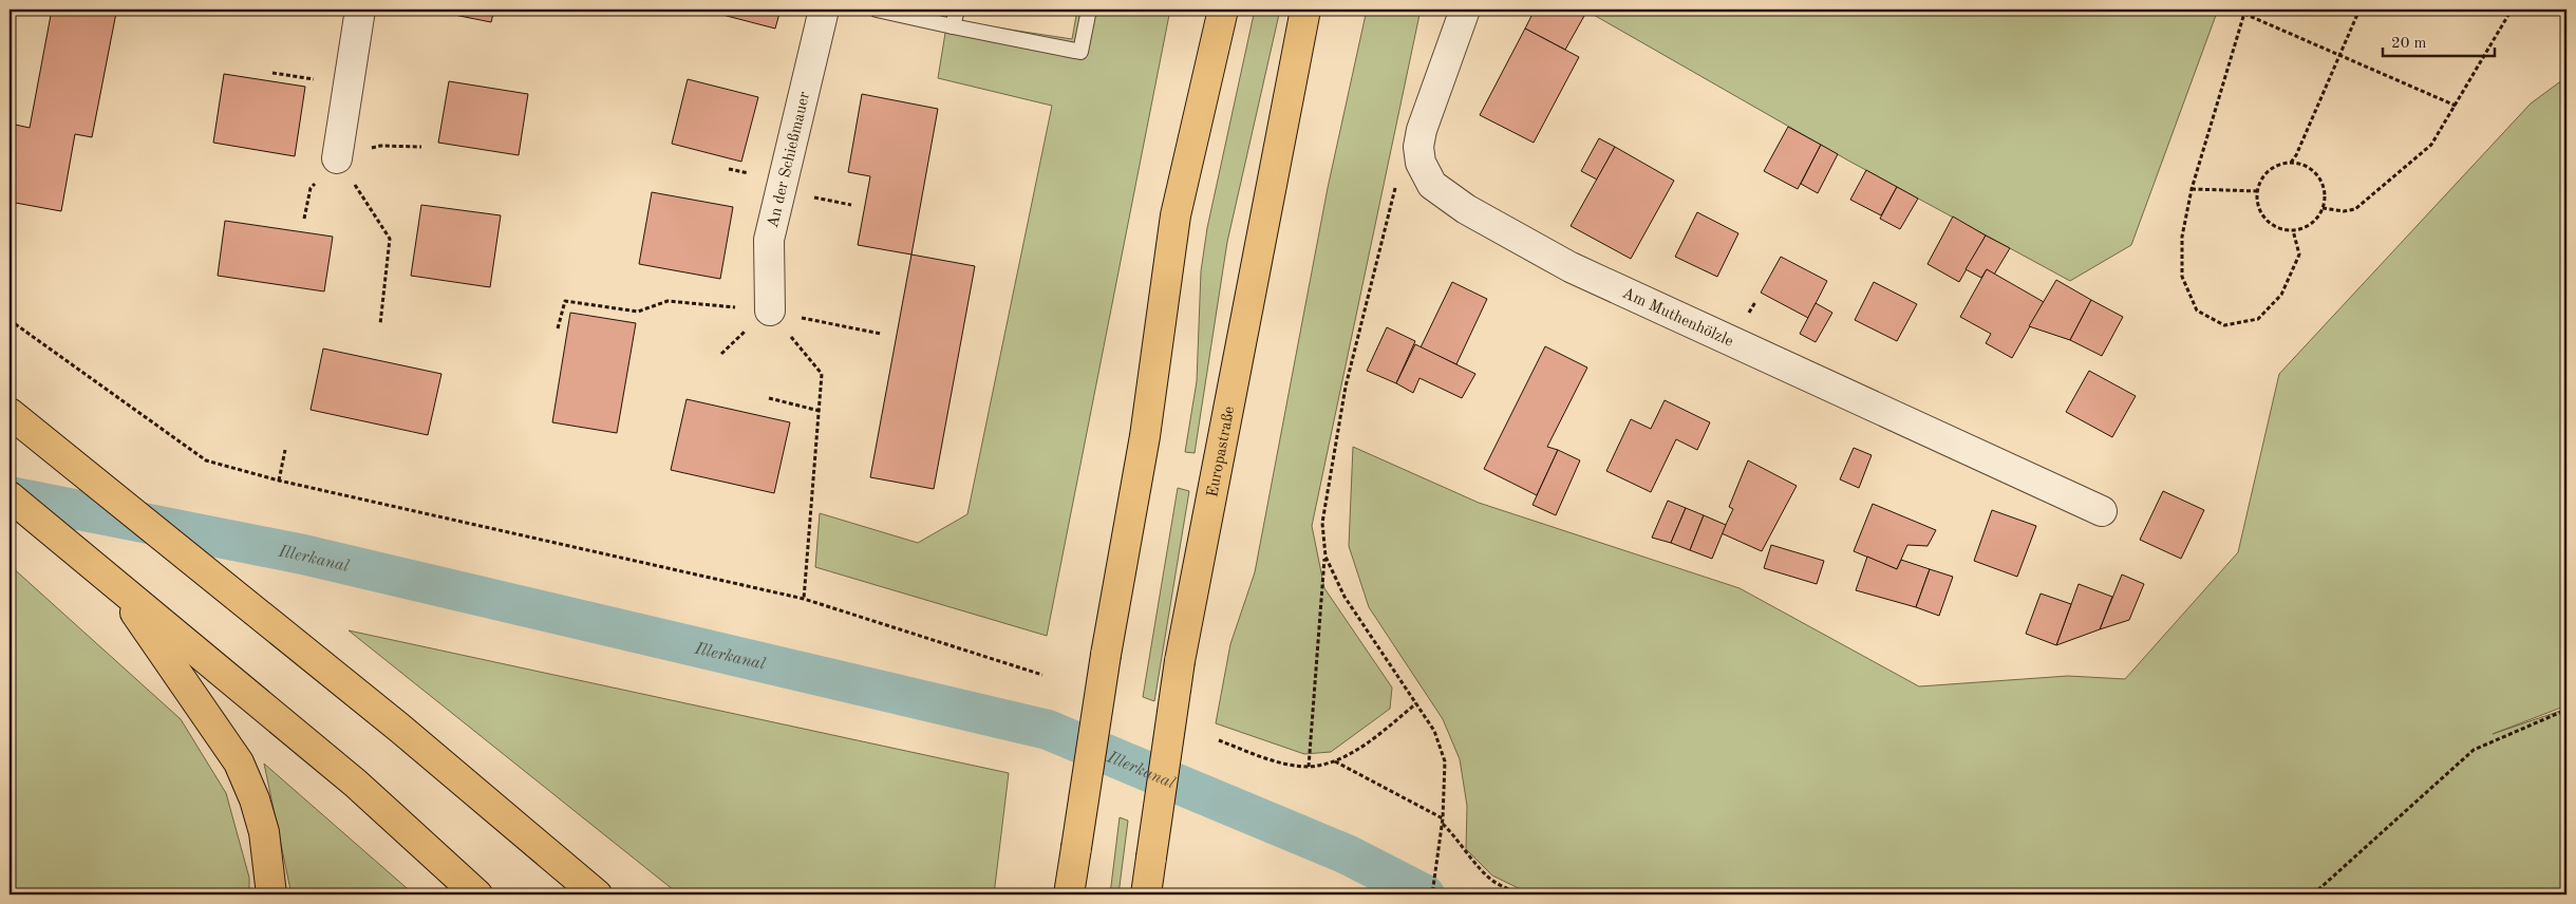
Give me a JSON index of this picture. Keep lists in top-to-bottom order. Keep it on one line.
{"streets":{"main road":["Europastraße"],"street":["An der Schießmauer","Am Muthenhölzle"]},"water":["Illerkanal"],"scale_bar":"20 m"}
